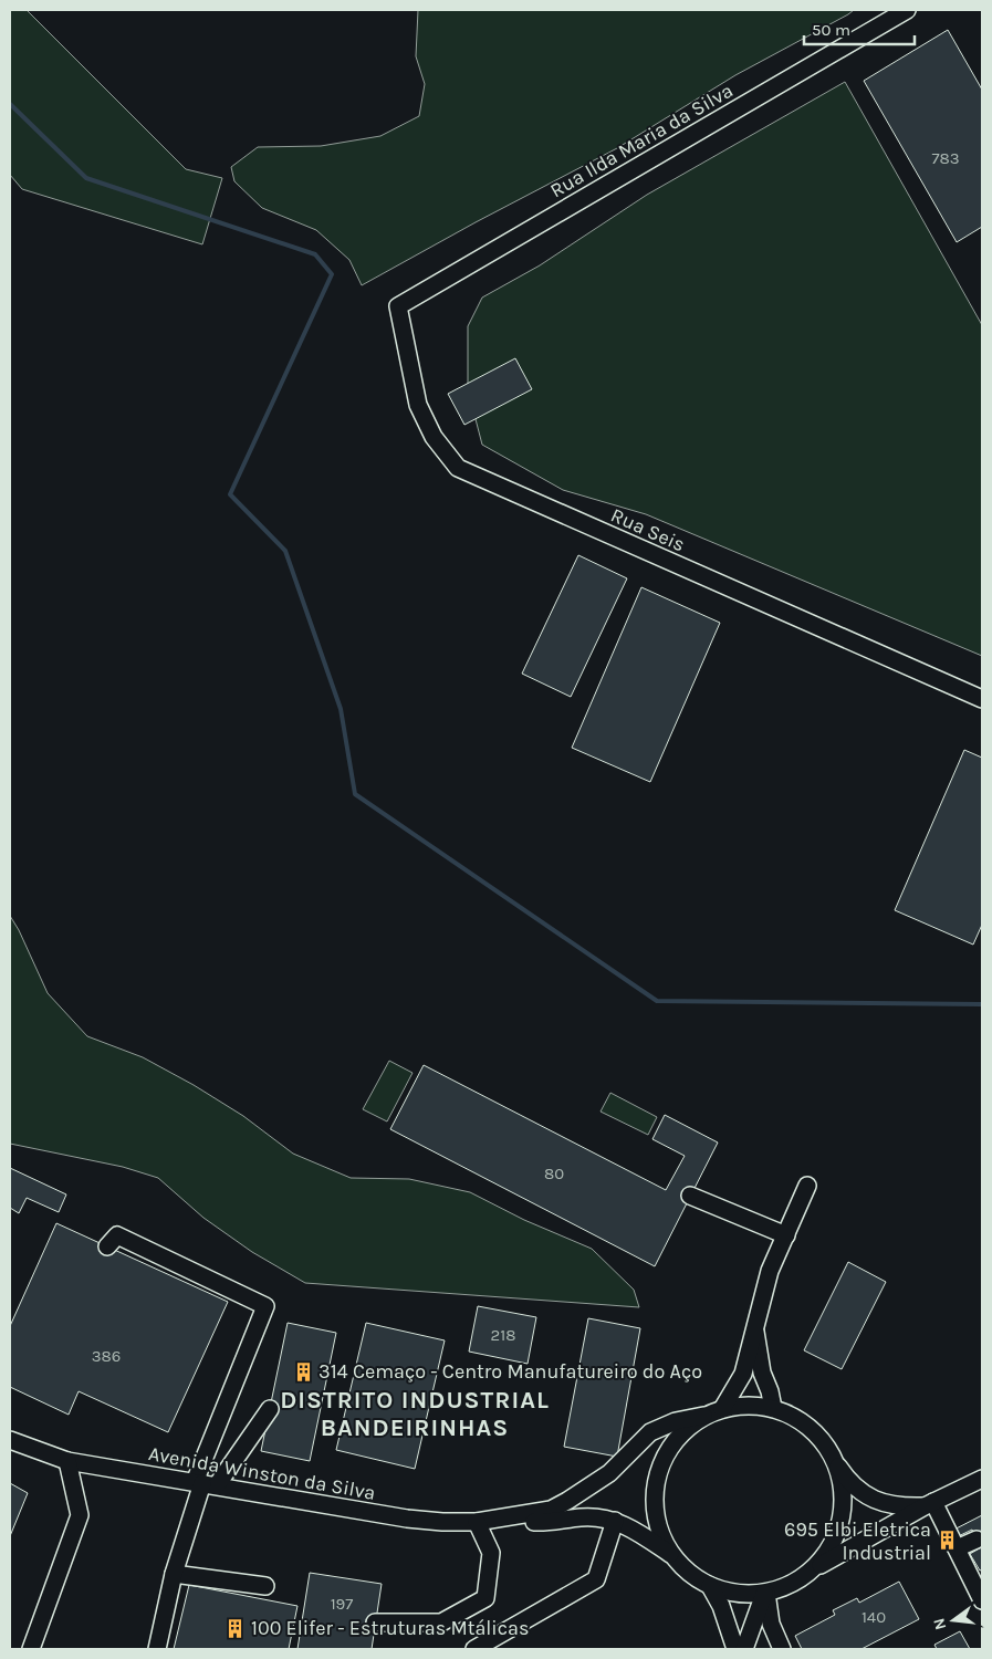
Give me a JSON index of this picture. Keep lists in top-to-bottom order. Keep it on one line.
{"streets":{"street":["Rua Ilda Maria da Silva","Rua Seis","Avenida Winston da Silva"]},"crossings":[["Rua Ilda Maria da Silva","Rua Seis"]],"districts":["DISTRITO INDUSTRIAL BANDEIRINHAS"],"places":{"building":["314 Cemaço - Centro Manufatureiro do Aço","695 Elbi Eletrica Industrial","100 Elifer - Estruturas Mtálicas"]},"house_numbers":["783","80","218","386","197","140"],"scale_bar":"50 m","north":"left"}
